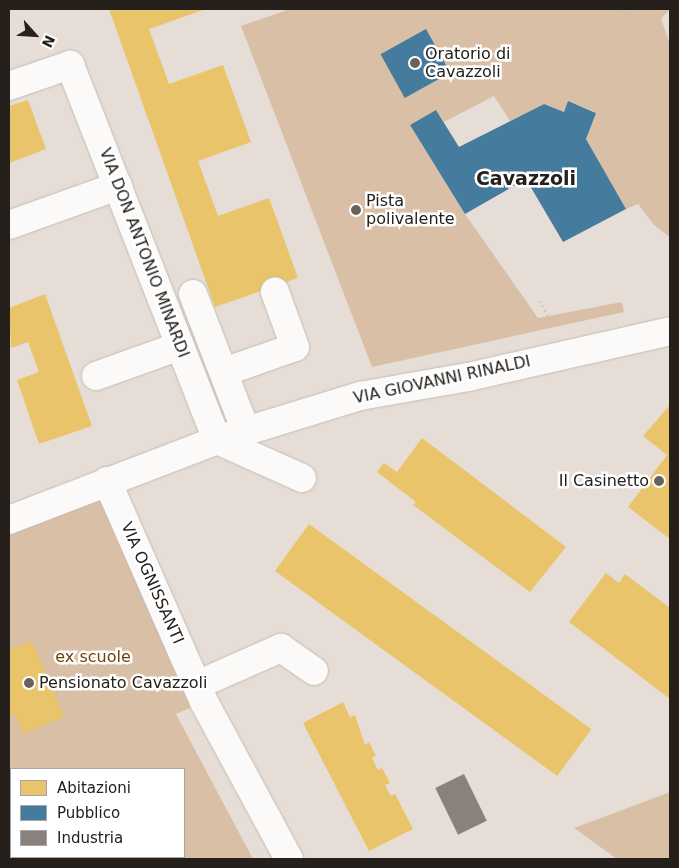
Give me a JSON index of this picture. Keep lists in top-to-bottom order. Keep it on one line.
{"streets":{"street":["VIA DON ANTONIO MINARDI","VIA GIOVANNI RINALDI","VIA OGNISSANTI"]},"crossings":[["VIA DON ANTONIO MINARDI","VIA GIOVANNI RINALDI"],["VIA GIOVANNI RINALDI","VIA OGNISSANTI"]],"districts":["Cavazzoli"],"parks":["ex scuole"],"places":["Oratorio di Cavazzoli","Pista polivalente","Il Casinetto","Pensionato Cavazzoli"],"legend":["Abitazioni","Pubblico","Industria"],"north":"bottom right"}
